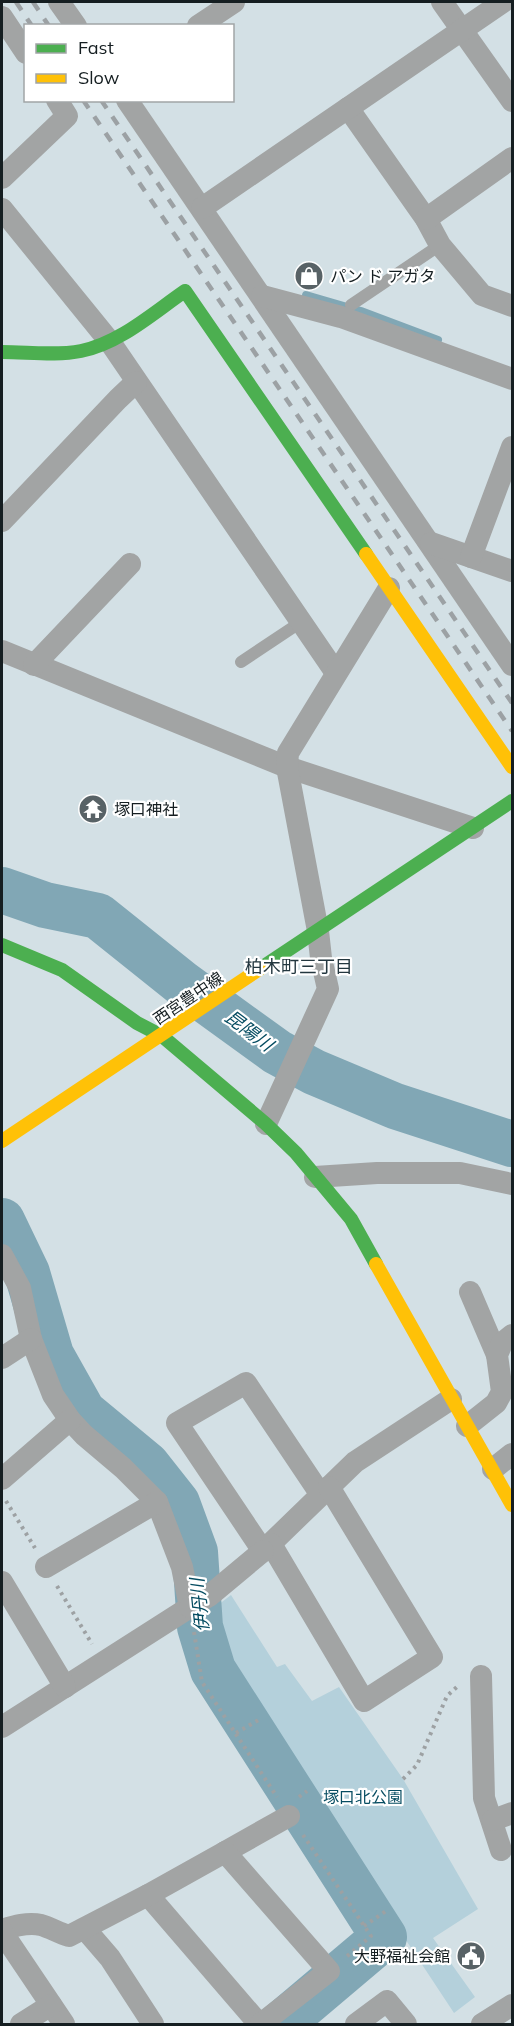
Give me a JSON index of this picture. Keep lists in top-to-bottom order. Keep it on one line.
{"streets":{"street":["西宮豊中線"]},"districts":["柏木町三丁目"],"water":["昆陽川","伊丹川"],"parks":["塚口北公園"],"places":{"shop":["パン ド アガタ"],"temple":["塚口神社"],"public building":["大野福祉会館"]},"legend":["Fast","Slow"]}
